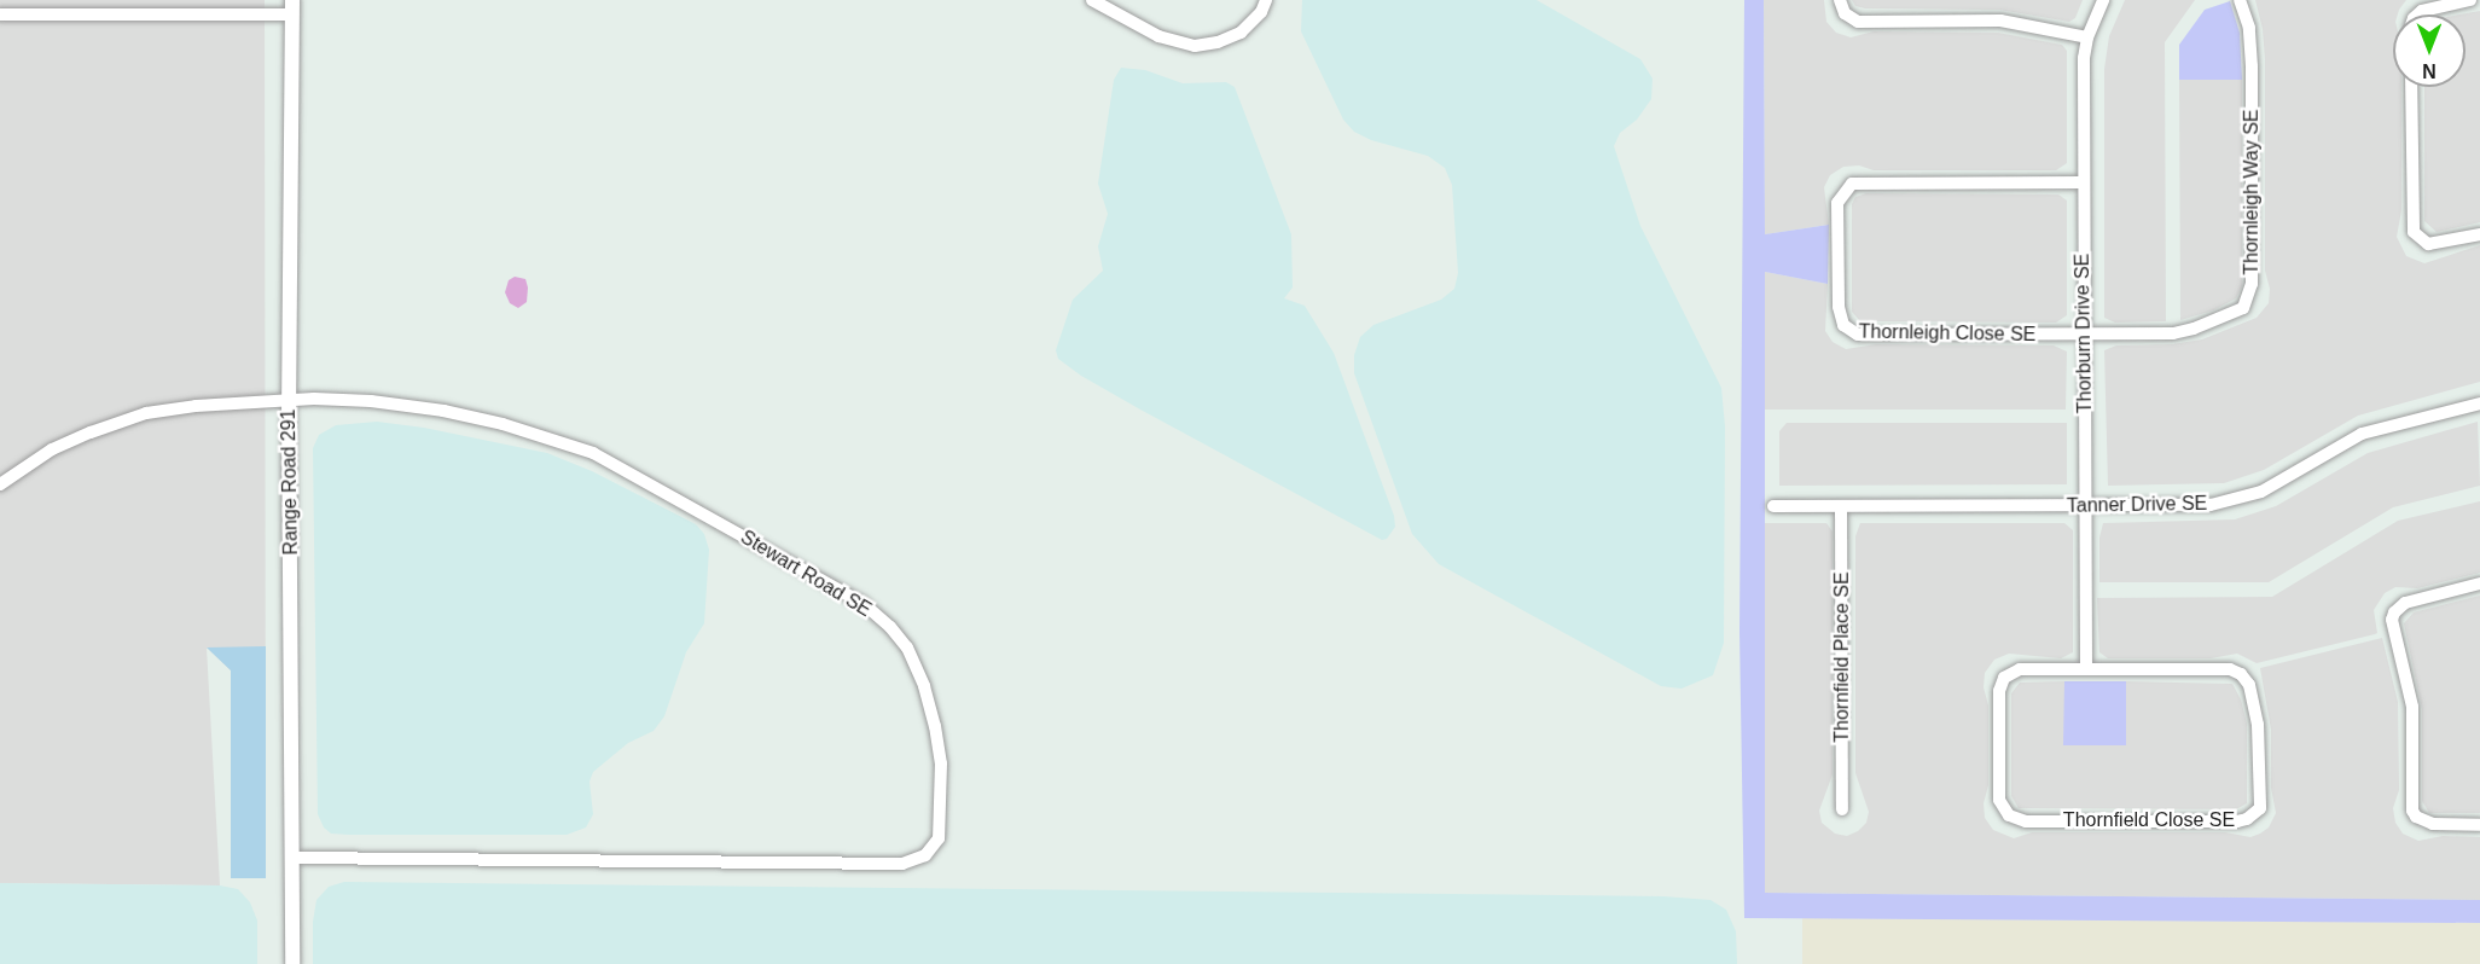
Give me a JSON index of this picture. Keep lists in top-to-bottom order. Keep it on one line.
{"streets":{"street":["Thornleigh Way SE","Thornleigh Close SE","Thorburn Drive SE","Range Road 291","Tanner Drive SE","Stewart Road SE","Thornfield Place SE","Thornfield Close SE"]},"crossings":[["Thornleigh Way SE","Thornleigh Close SE"],["Thornleigh Way SE","Thorburn Drive SE"],["Thornleigh Close SE","Thorburn Drive SE"],["Thorburn Drive SE","Tanner Drive SE"],["Thorburn Drive SE","Thornfield Close SE"],["Range Road 291","Stewart Road SE"],["Tanner Drive SE","Thornfield Place SE"]],"north":"bottom"}
